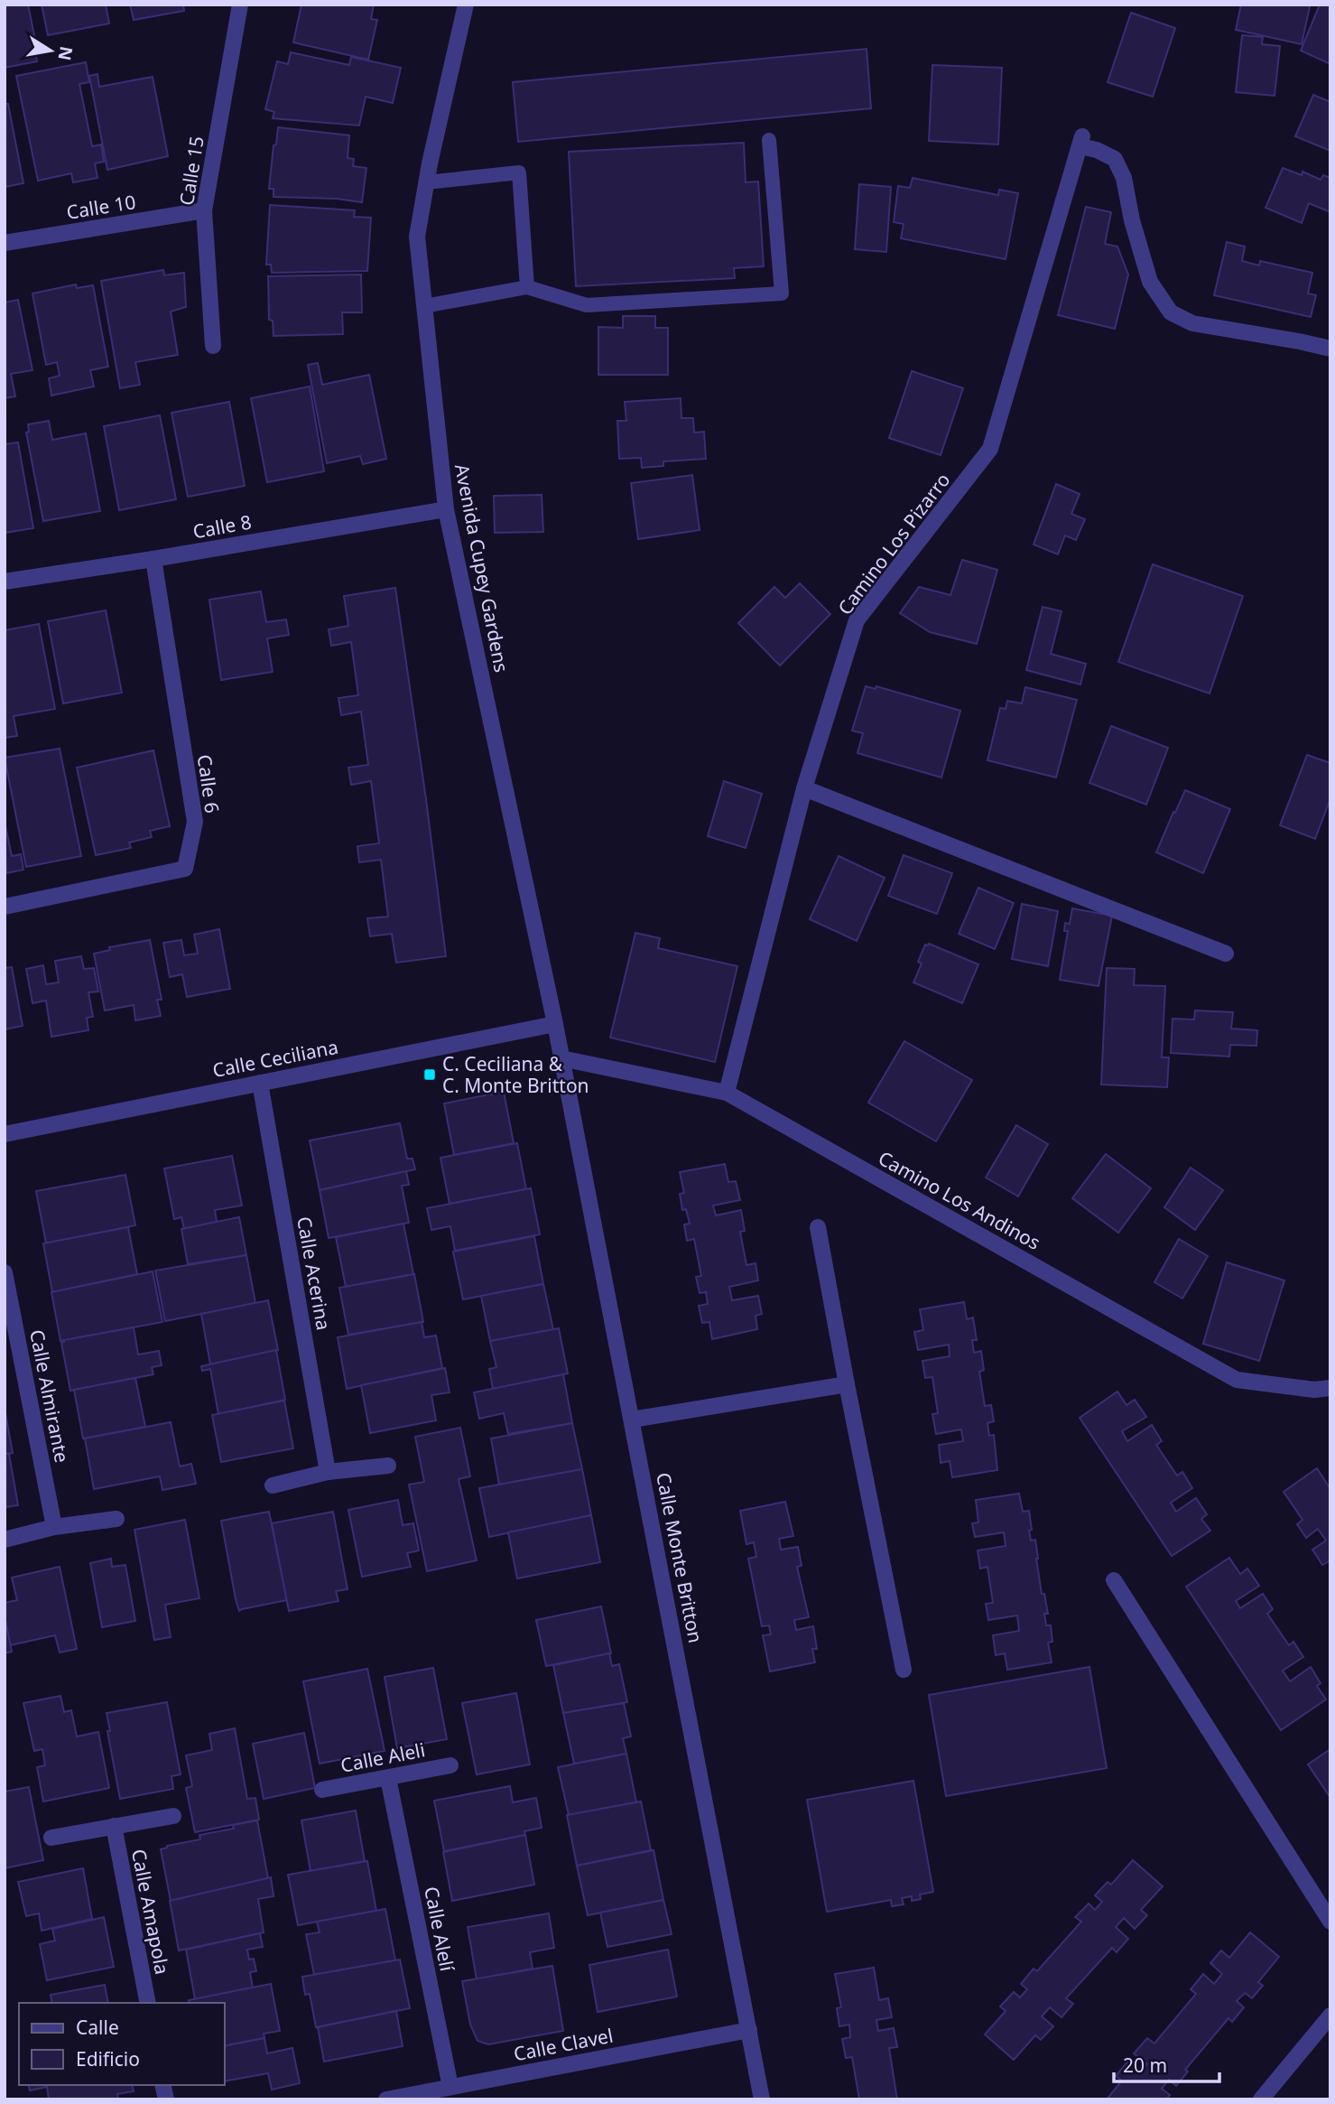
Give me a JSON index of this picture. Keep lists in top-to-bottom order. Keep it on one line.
{"streets":{"street":["Calle 15","Calle 10","Calle 8","Camino Los Pizarro","Avenida Cupey Gardens","Calle 6","Calle Ceciliana","Camino Los Andinos","Calle Acerina","Calle Almirante","Calle Monte Britton","Calle Aleli","Calle Amapola","Calle Alelí","Calle Clavel"]},"crossings":[["Calle 15","Calle 10"],["Calle 8","Avenida Cupey Gardens"],["Calle 8","Calle 6"],["Camino Los Pizarro","Camino Los Andinos"],["Avenida Cupey Gardens","Calle Ceciliana"],["Avenida Cupey Gardens","Calle Monte Britton"],["Calle Ceciliana","Calle Acerina"],["Calle Ceciliana","Calle Monte Britton"],["Camino Los Andinos","Calle Monte Britton"],["Calle Monte Britton","Calle Clavel"],["Calle Aleli","Calle Alelí"],["Calle Alelí","Calle Clavel"]],"places":{"transit":["C. Ceciliana & C. Monte Britton"]},"legend":["Calle","Edificio"],"scale_bar":"20 m","north":"right"}
